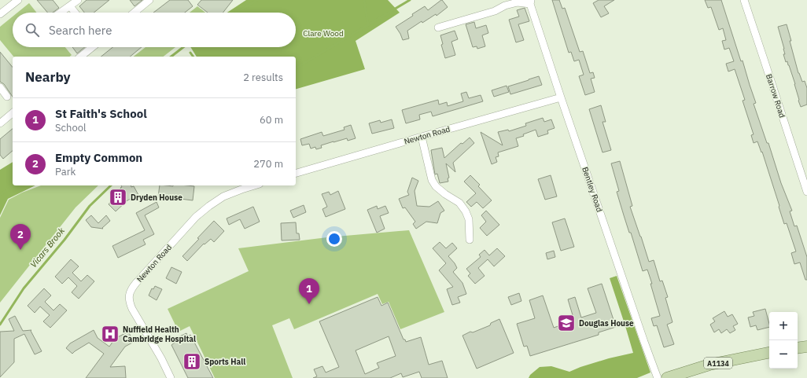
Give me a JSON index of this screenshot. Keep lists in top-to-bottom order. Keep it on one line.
{"streets":{"main road":["A1134"],"street":["Barrow Road","Newton Road","Bentley Road"]},"crossings":[["Newton Road","Bentley Road"]],"water":["Vicars Brook"],"parks":["Clare Wood"],"places":{"building":["Dryden House","Sports Hall"],"school or university":["Douglas House"],"hospital":["Nuffield Health Cambridge Hospital"]},"page":{"search":"Search here","heading":["Nearby","2 results"],"list":[{"mark":"1","name":"St Faith's School","note":"School","value":"60 m"},{"mark":"2","name":"Empty Common","note":"Park","value":"270 m"}],"pins":["2","1"],"map_buttons":["+","−"]}}
